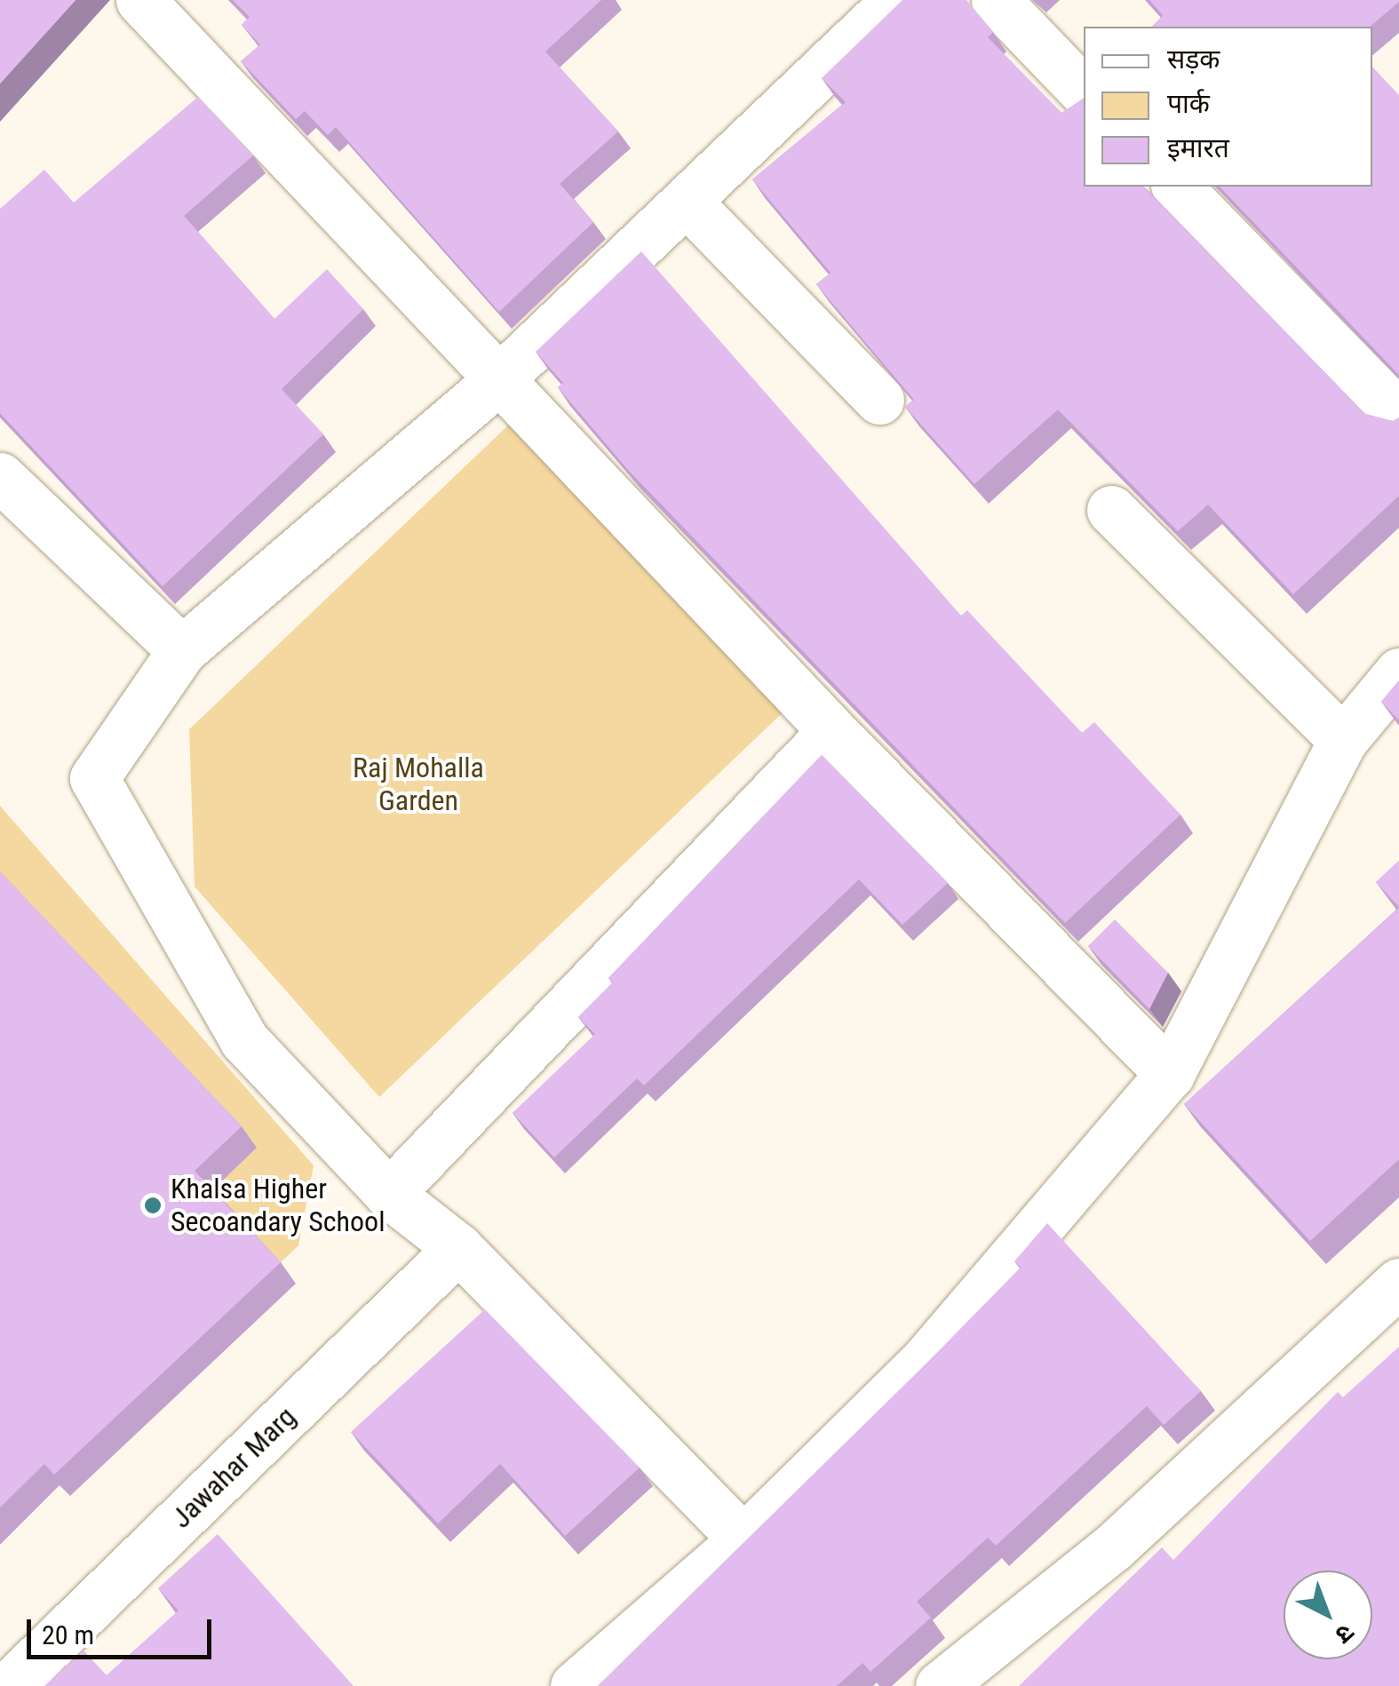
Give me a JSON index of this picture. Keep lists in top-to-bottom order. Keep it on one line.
{"streets":{"street":["Jawahar Marg"]},"parks":["Raj Mohalla Garden"],"places":["Khalsa Higher Secoandary School"],"legend":["सड़क","पार्क","इमारत"],"scale_bar":"20 m","north":"bottom right"}
